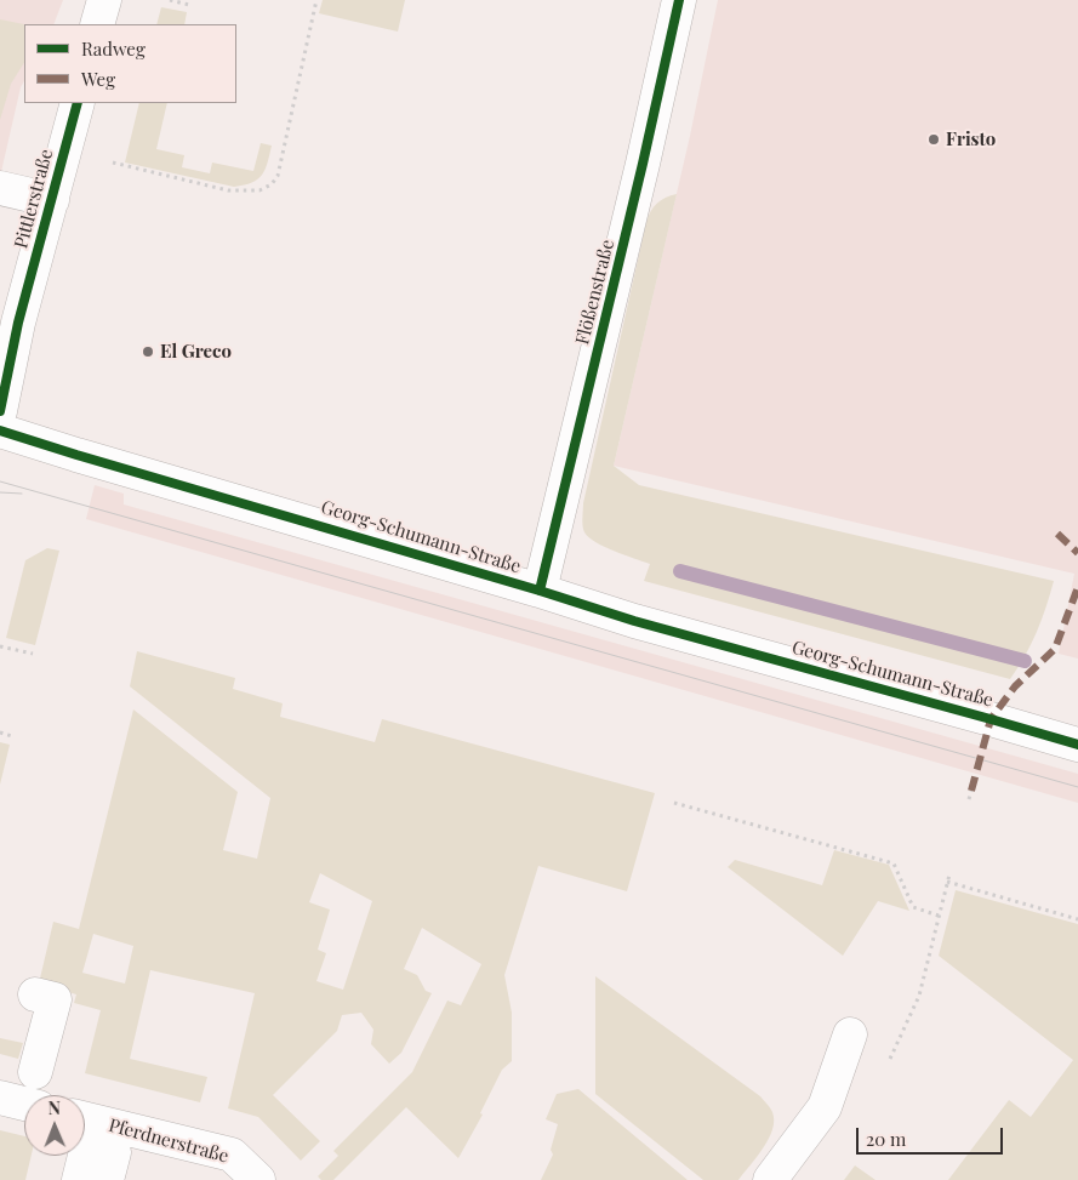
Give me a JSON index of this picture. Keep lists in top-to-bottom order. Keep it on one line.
{"streets":{"street":["Pittlerstraße","Flößenstraße","Georg-Schumann-Straße","Pferdnerstraße"]},"crossings":[["Flößenstraße","Georg-Schumann-Straße"]],"places":["Fristo","El Greco"],"legend":["Radweg","Weg"],"scale_bar":"20 m","north":"top"}
